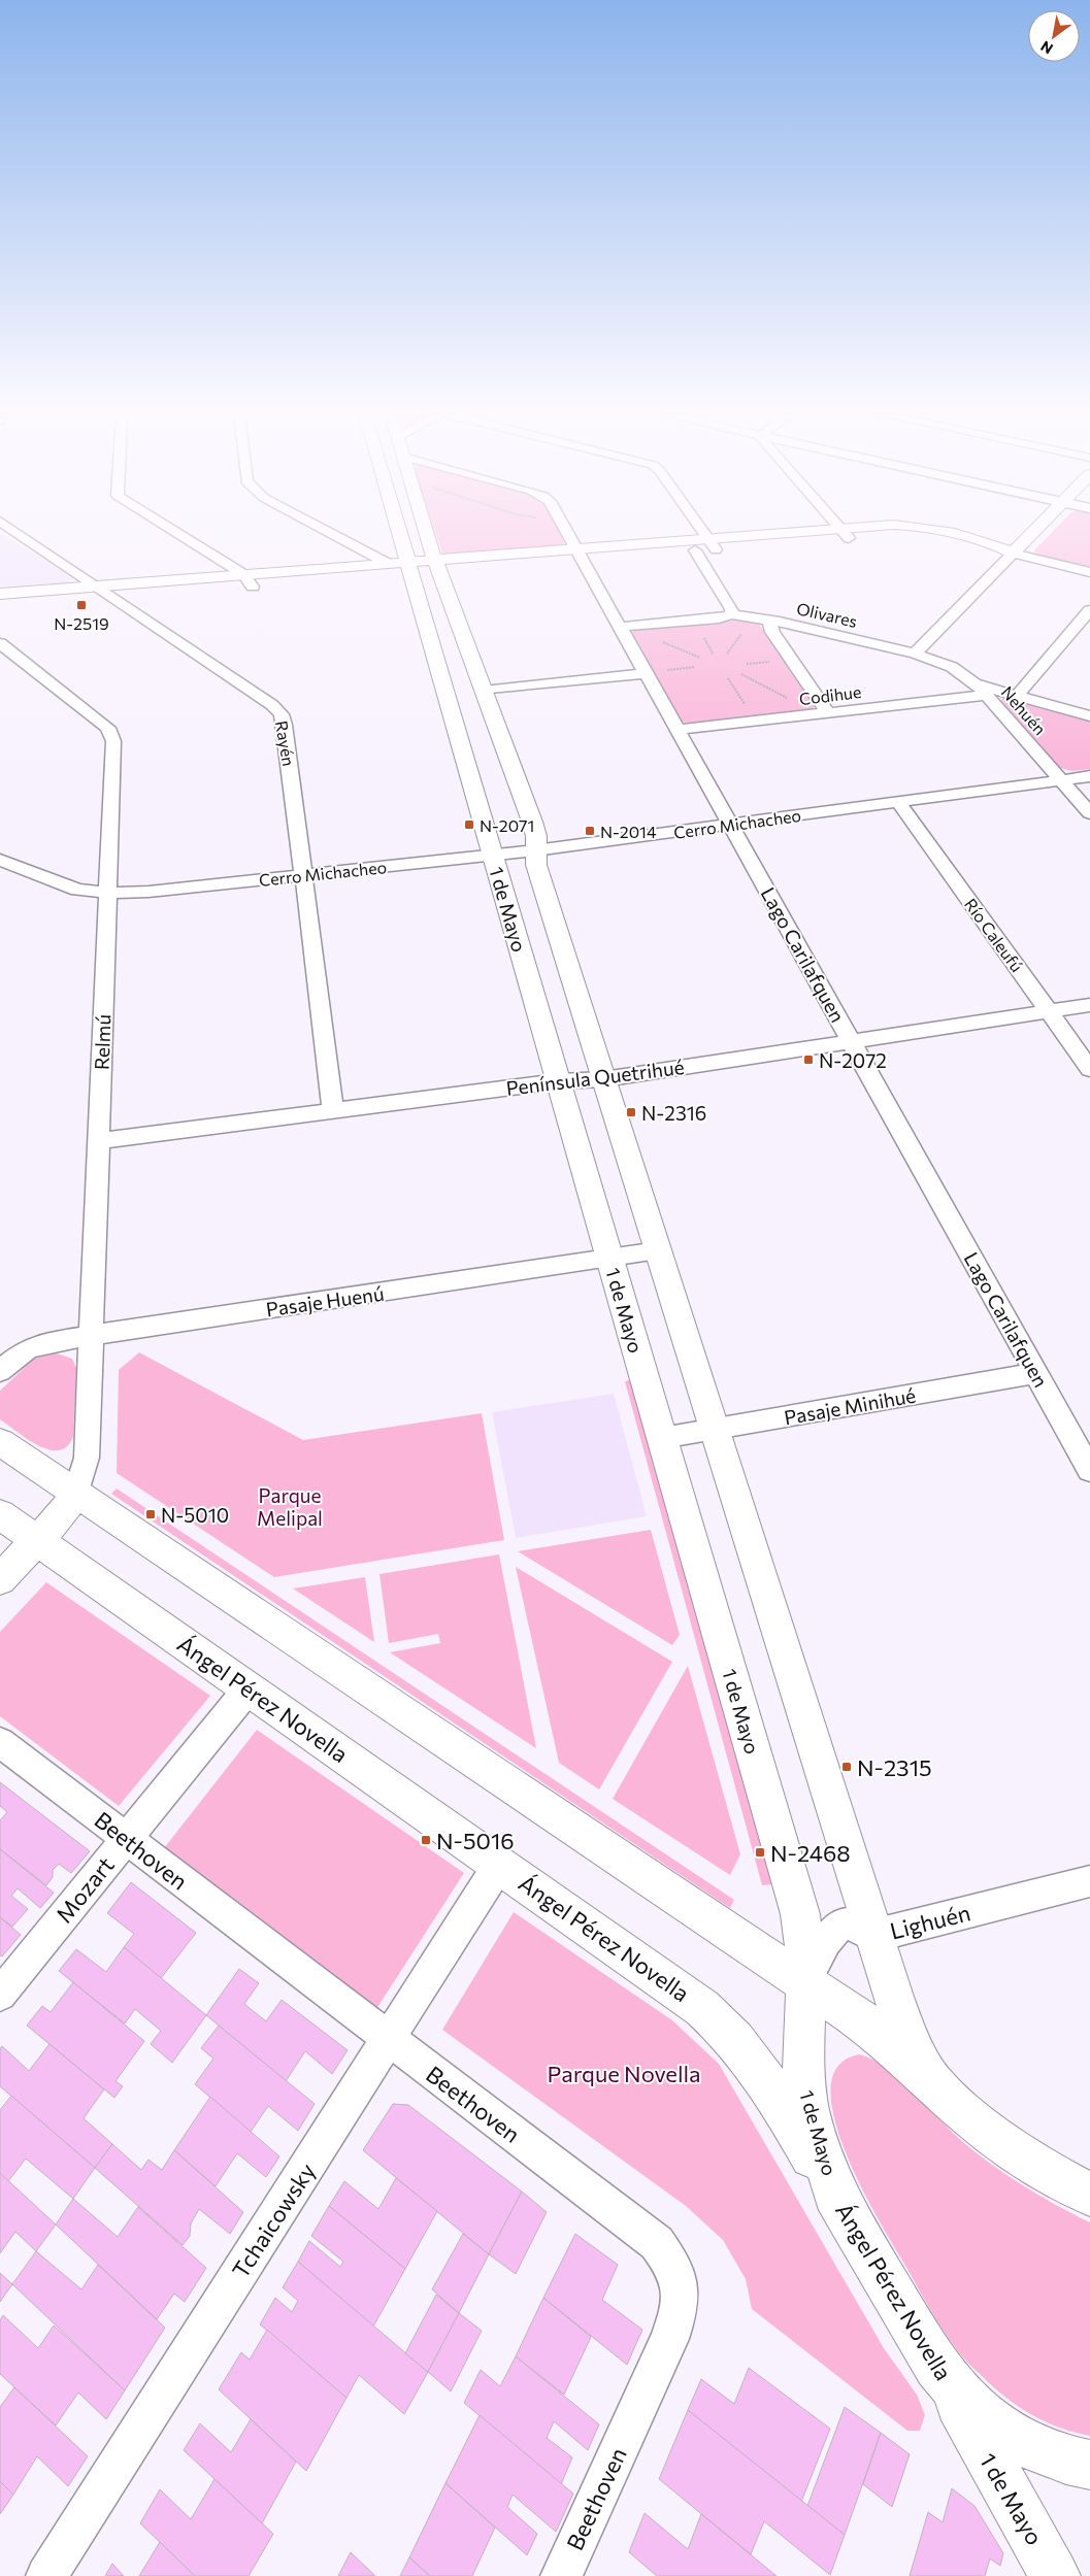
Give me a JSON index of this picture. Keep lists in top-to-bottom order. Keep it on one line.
{"streets":{"main road":["1 de Mayo","Ángel Pérez Novella"],"street":["Olivares","Codihue","Nehuén","Rayén","Cerro Michacheo","Río Caleufú","Lago Carilafquen","Relmú","Península Quetrihué","Pasaje Huenú","Pasaje Minihué","Beethoven","Mozart","Lighuén","Tchaicowsky"]},"crossings":[["Olivares","Nehuén"],["Olivares","Lago Carilafquen"],["Codihue","Nehuén"],["Codihue","Lago Carilafquen"],["Nehuén","Cerro Michacheo"],["Rayén","Cerro Michacheo"],["Rayén","Península Quetrihué"],["Cerro Michacheo","1 de Mayo"],["Cerro Michacheo","Río Caleufú"],["Cerro Michacheo","Lago Carilafquen"],["Cerro Michacheo","Relmú"],["1 de Mayo","Península Quetrihué"],["1 de Mayo","Pasaje Huenú"],["1 de Mayo","Pasaje Minihué"],["1 de Mayo","Ángel Pérez Novella"],["1 de Mayo","Lighuén"],["Río Caleufú","Península Quetrihué"],["Lago Carilafquen","Península Quetrihué"],["Lago Carilafquen","Pasaje Minihué"],["Relmú","Península Quetrihué"],["Relmú","Pasaje Huenú"],["Ángel Pérez Novella","Mozart"],["Ángel Pérez Novella","Tchaicowsky"],["Beethoven","Mozart"],["Beethoven","Tchaicowsky"]],"parks":["Parque Melipal","Parque Novella"],"places":{"transit":["N-2519","N-2071","N-2014","N-2072","N-2316","N-5010","N-2315","N-5016","N-2468"]},"north":"bottom left"}
